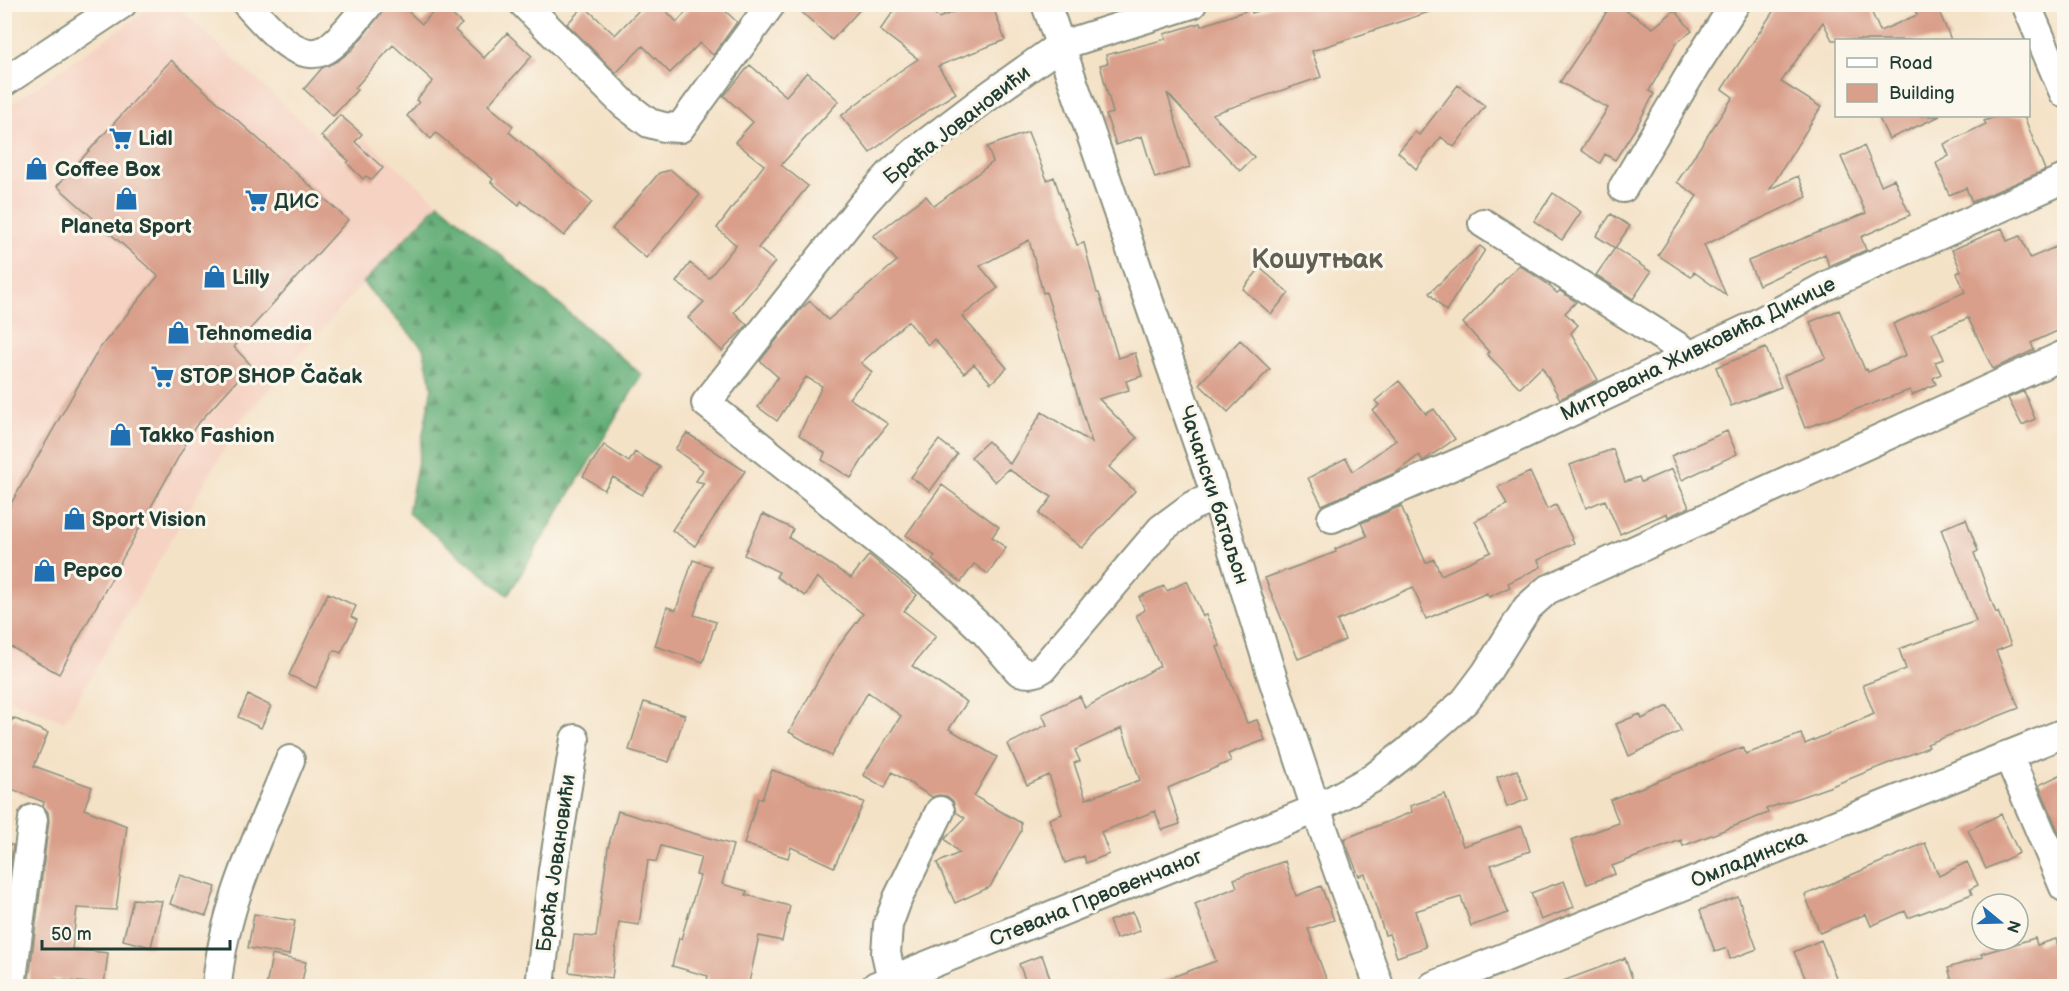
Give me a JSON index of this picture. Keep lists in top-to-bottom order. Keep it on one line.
{"streets":{"street":["Браћа Јовановићи","Митрована Живковића Дикице","Чачански батаљон","Омладинска","Стевана Првовенчаног"]},"crossings":[["Браћа Јовановићи","Чачански батаљон"],["Чачански батаљон","Стевана Првовенчаног"]],"districts":["Кошутњак"],"places":{"supermarket":["Lidl","ДИС","STOP SHOP Čačak"],"shop":["Coffee Box","Planeta Sport","Lilly","Tehnomedia","Takko Fashion","Sport Vision","Pepco"]},"legend":["Road","Building"],"scale_bar":"50 m","north":"right"}
